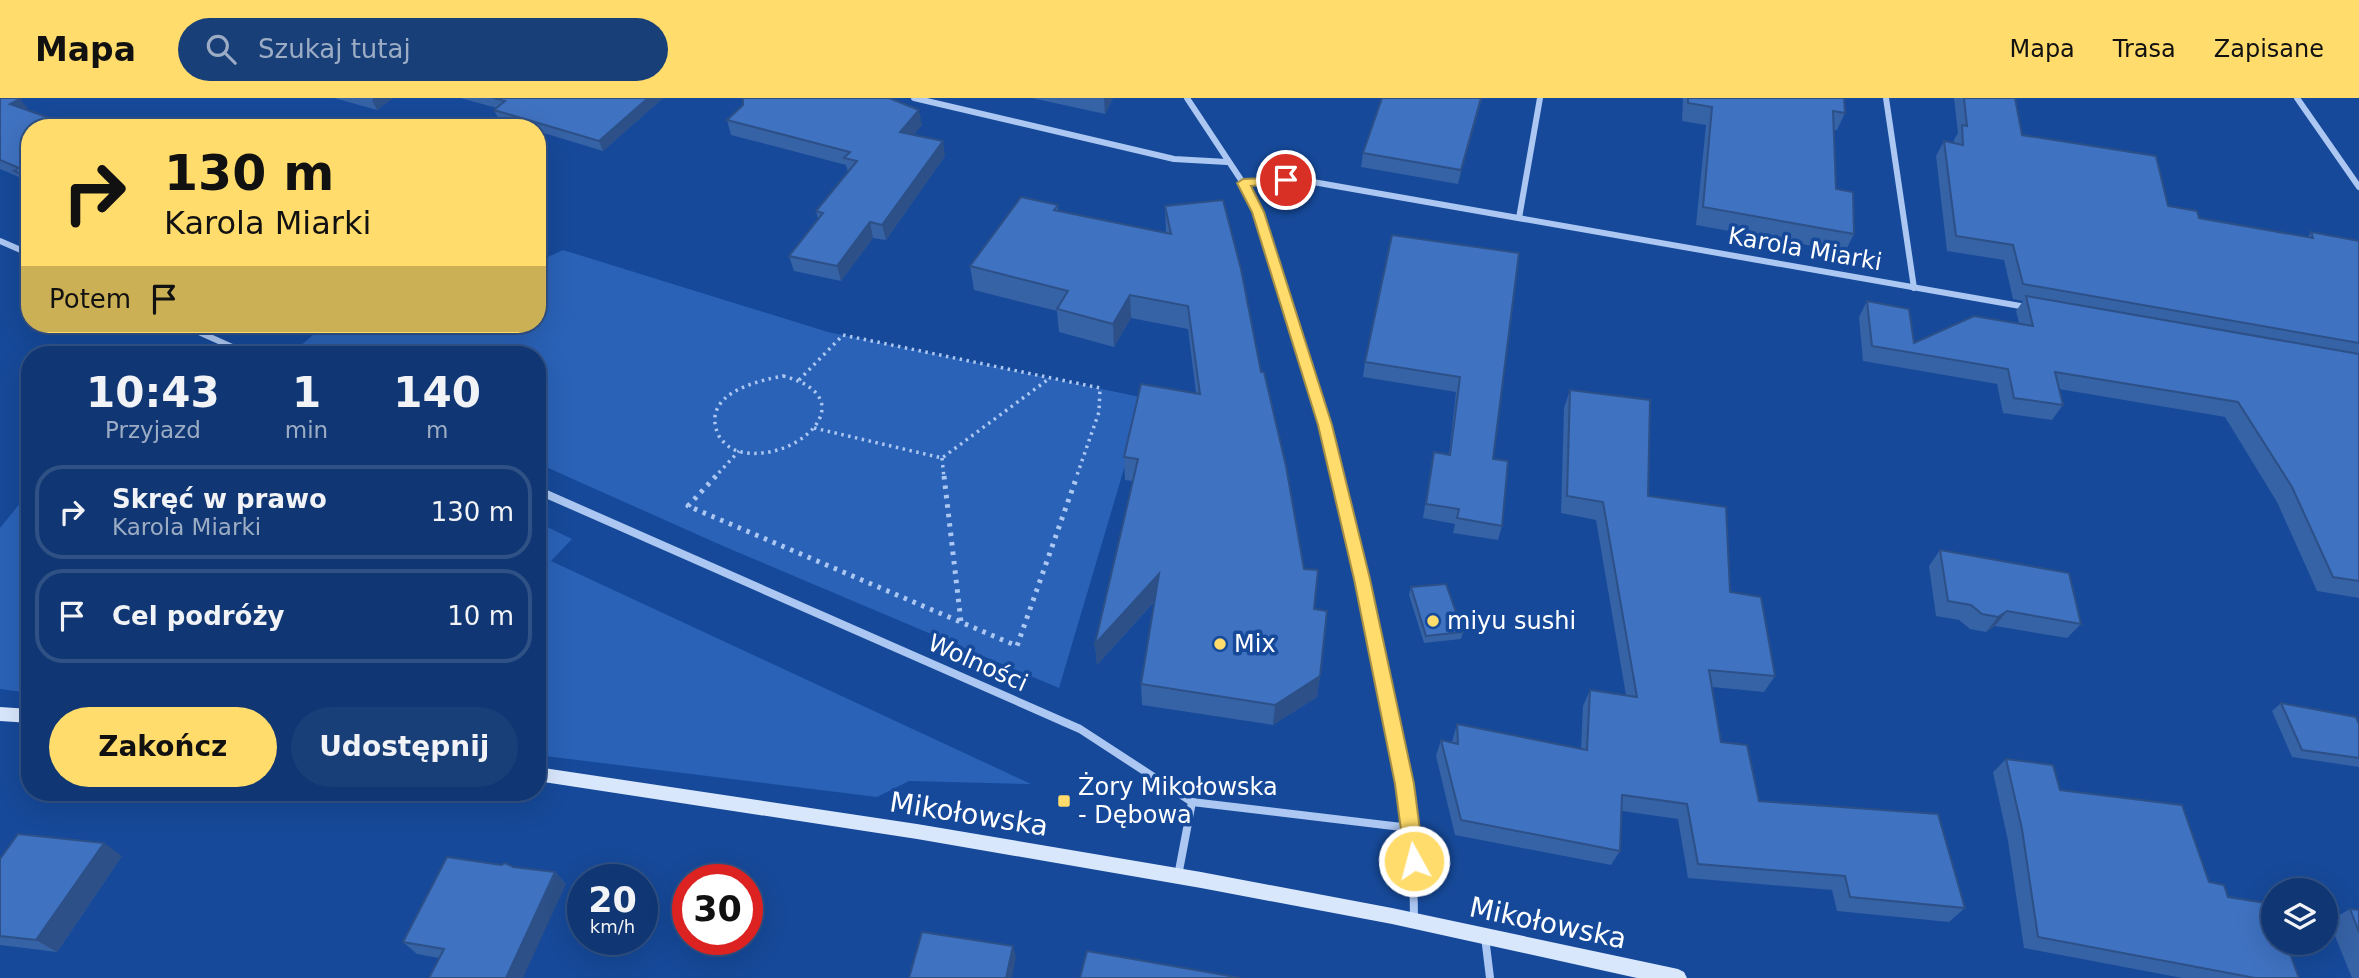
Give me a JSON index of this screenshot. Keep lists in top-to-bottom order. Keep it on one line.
{"streets":{"street":["Karola Miarki","Wolności","Mikołowska"]},"places":{"other":["miyu sushi","Mix"],"transit":["Żory Mikołowska - Dębowa"]},"page":{"header":"Mapa","search":"Szukaj tutaj","nav":["Mapa","Trasa","Zapisane"],"turn":["130 m","Karola Miarki"],"then":"Potem","eta":["10:43","Przyjazd","1","min","140","m"],"list":[{"name":"Skręć w prawo","note":"Karola Miarki","value":"130 m"},{"name":"Cel podróży","value":"10 m"}],"buttons":["Zakończ","Udostępnij"],"speed":"20 km/h","limit":"30"}}
